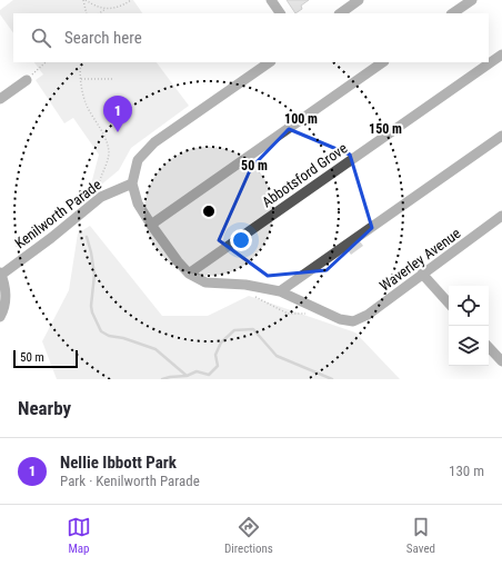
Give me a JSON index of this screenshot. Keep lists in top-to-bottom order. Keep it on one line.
{"streets":{"street":["Abbotsford Grove","Kenilworth Parade","Waverley Avenue"]},"scale_bar":"50 m","page":{"search":"Search here","pins":"1","scale":"50 m","heading":"Nearby","list":[{"mark":"1","name":"Nellie Ibbott Park","note":"Park · Kenilworth Parade","value":"130 m"}],"nav":["Map","Directions","Saved"]},"rings":["100 m","150 m","50 m"]}
